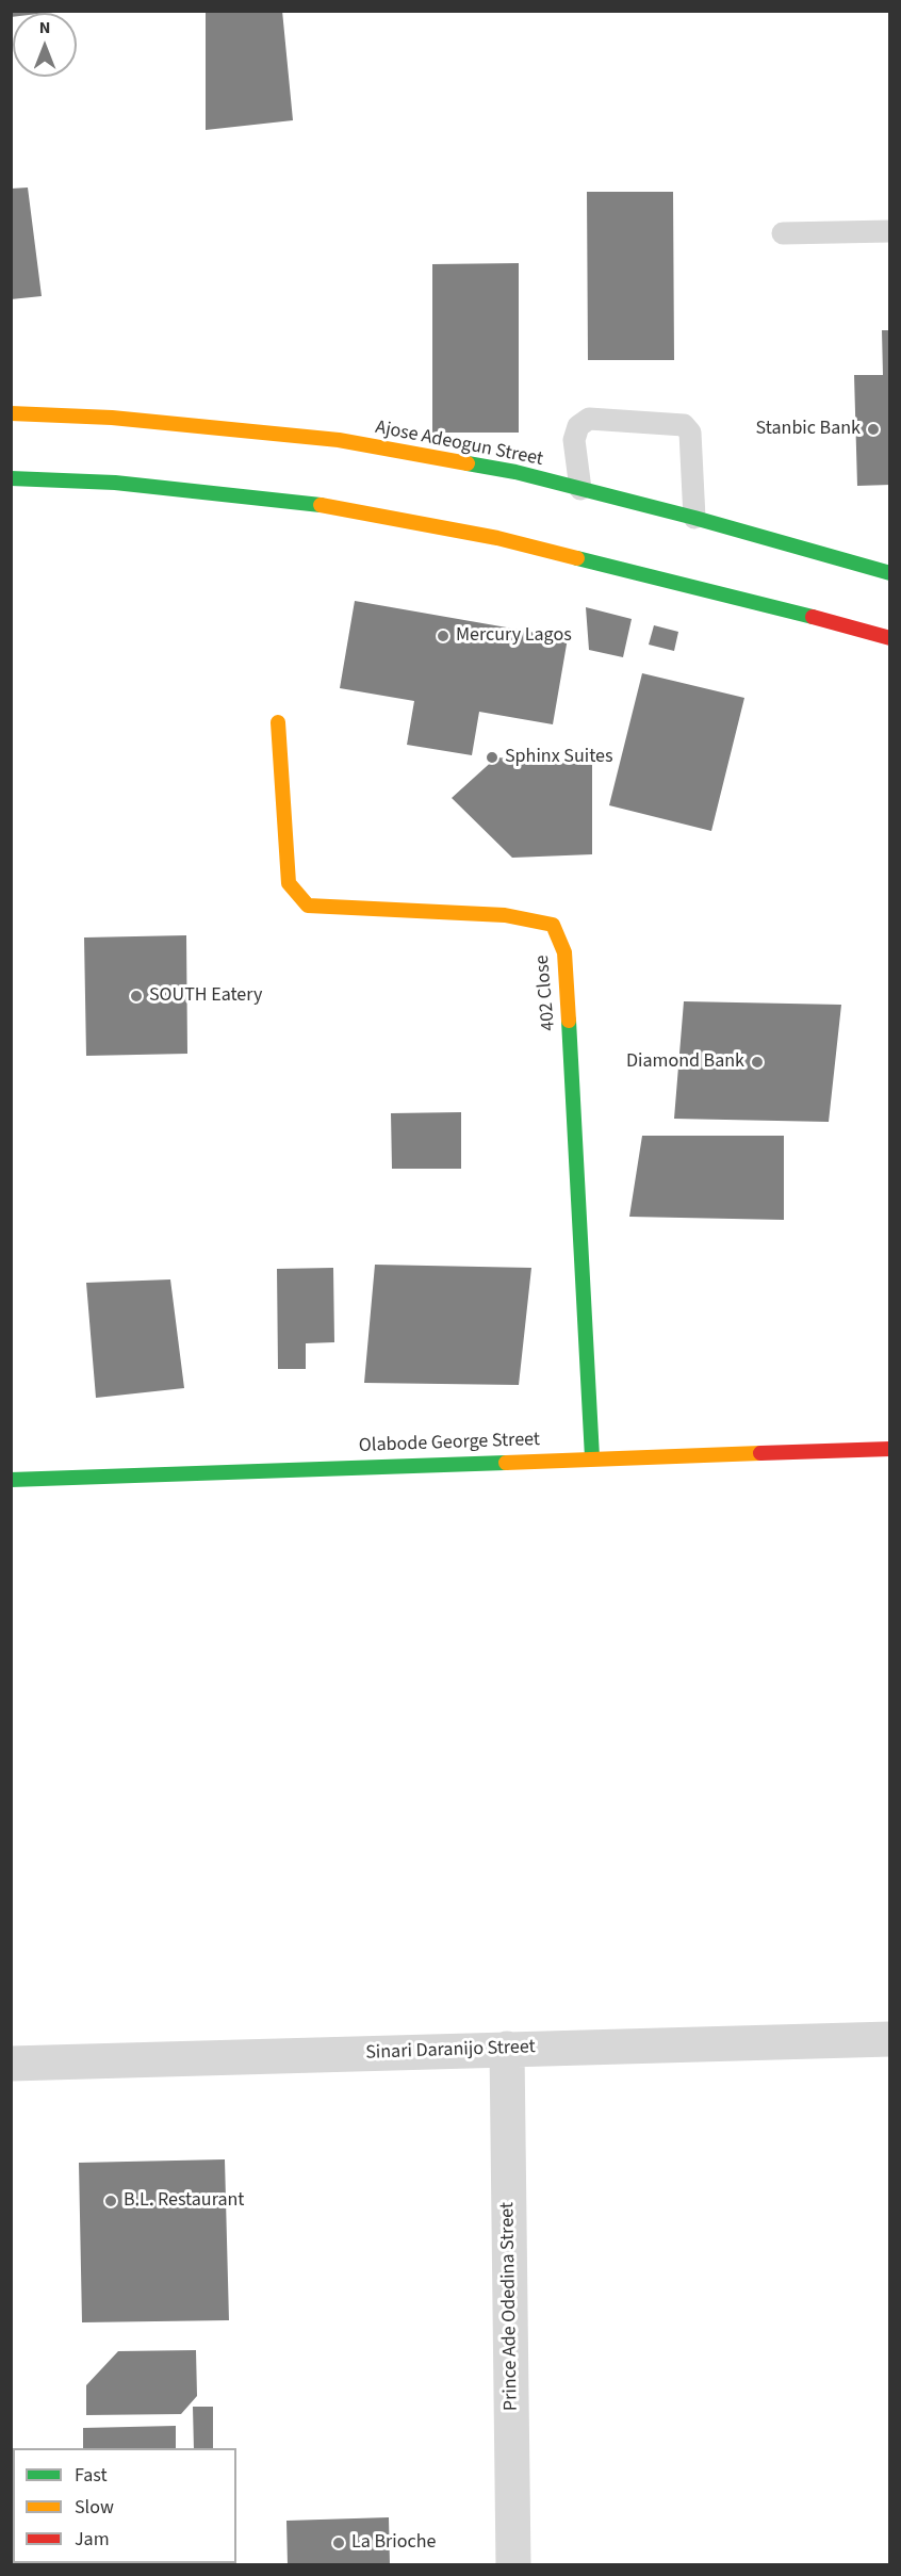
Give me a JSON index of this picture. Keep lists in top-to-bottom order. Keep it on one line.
{"streets":{"street":["Ajose Adeogun Street","402 Close","Olabode George Street","Sinari Daranijo Street","Prince Ade Odedina Street"]},"crossings":[["402 Close","Olabode George Street"],["Sinari Daranijo Street","Prince Ade Odedina Street"]],"places":["Stanbic Bank","Mercury Lagos","Sphinx Suites","SOUTH Eatery","Diamond Bank","B.L. Restaurant","La Brioche"],"legend":["Fast","Slow","Jam"],"north":"top"}
